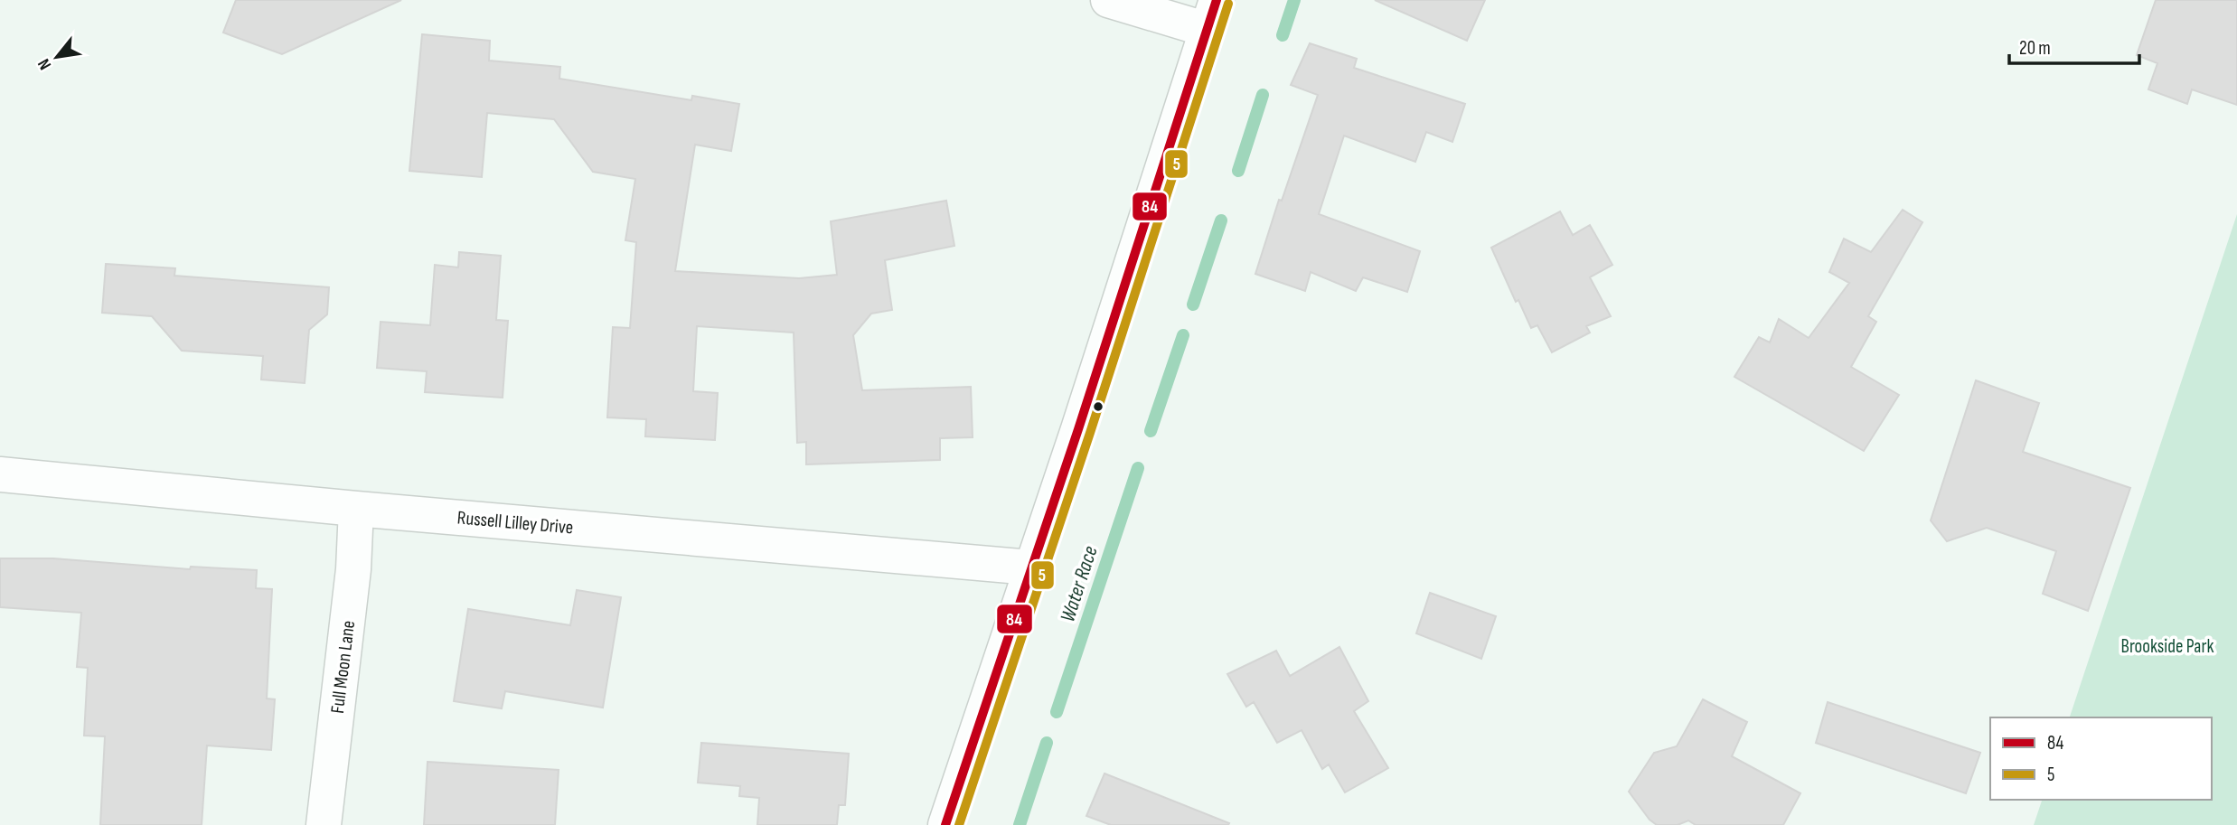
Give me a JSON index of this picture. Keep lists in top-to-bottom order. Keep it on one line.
{"streets":{"street":["Russell Lilley Drive","Full Moon Lane"]},"crossings":[["Russell Lilley Drive","Full Moon Lane"]],"water":["Water Race"],"parks":["Brookside Park"],"lines":["transit line 84","transit line 5"],"legend":["84","5"],"scale_bar":"20 m","north":"bottom left"}
